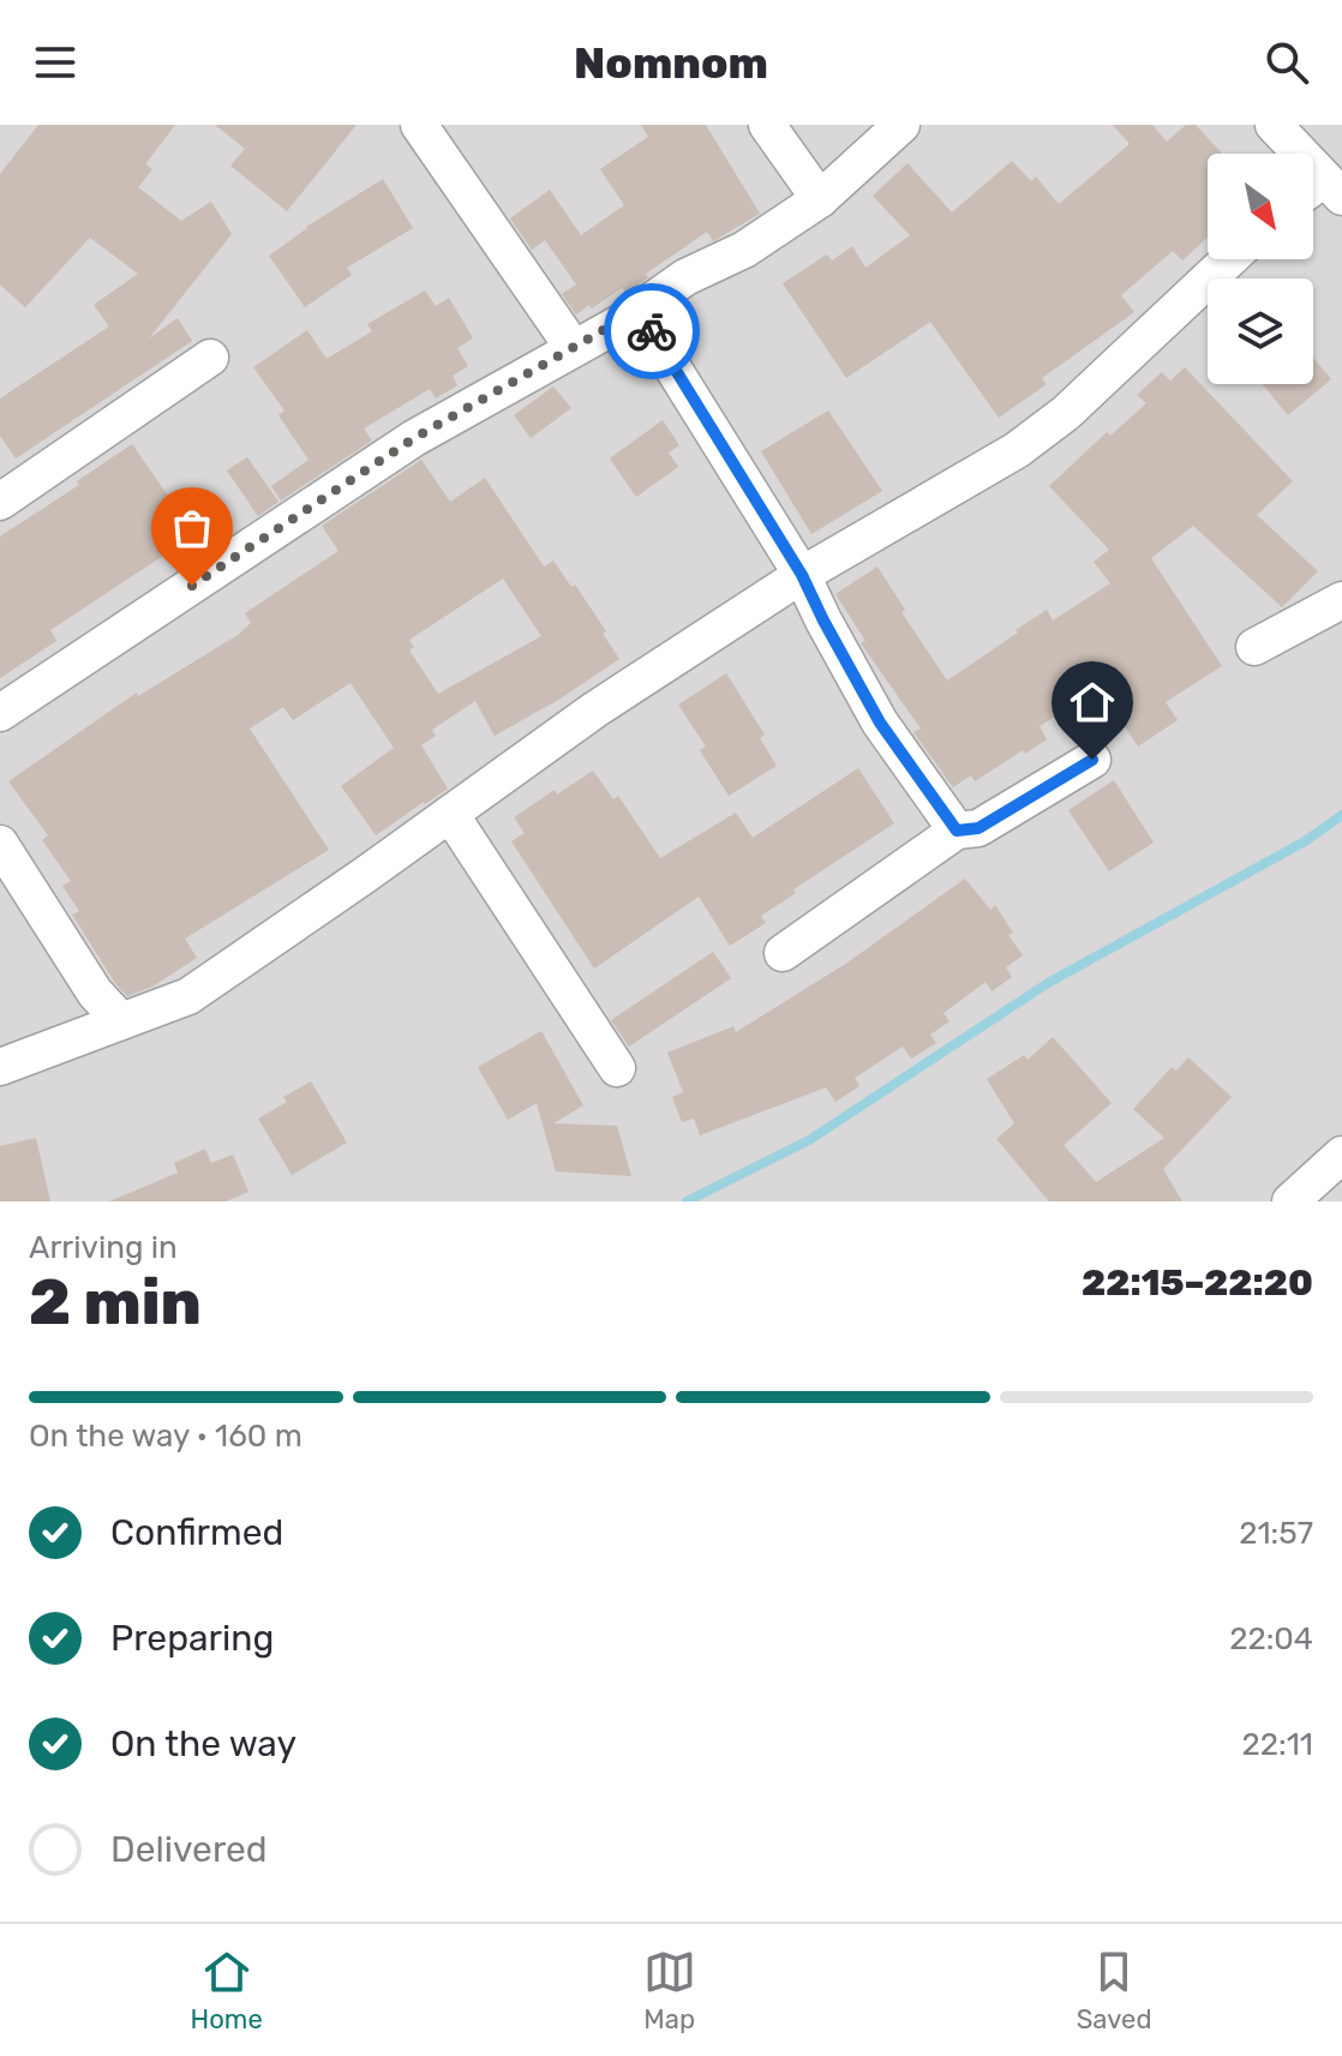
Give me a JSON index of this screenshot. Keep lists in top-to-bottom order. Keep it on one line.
{"north":"bottom right","page":{"header":"Nomnom","heading":["2 min","Arriving in","22:15–22:20"],"bar":"On the way · 160 m","list":[["Confirmed","21:57"],["Preparing","22:04"],["On the way","22:11"],"Delivered"],"tabs":["Home","Map","Saved"]}}
